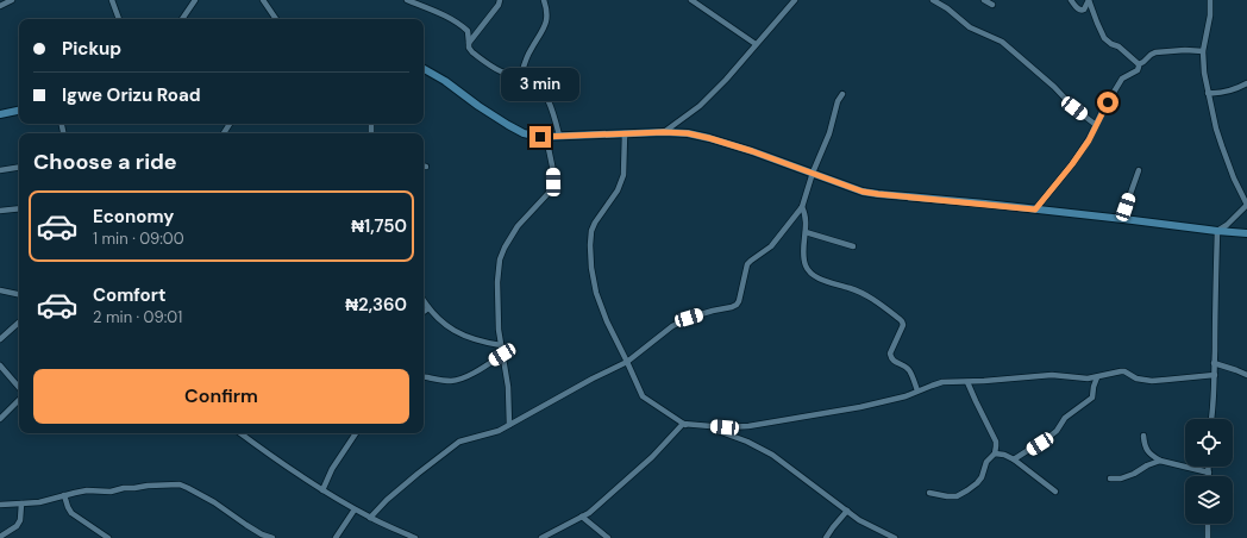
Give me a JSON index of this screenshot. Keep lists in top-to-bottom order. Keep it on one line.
{"page":{"banner":["Pickup","Igwe Orizu Road"],"bubble":"3 min","heading":"Choose a ride","list":[{"name":"Economy","note":"1 min · 09:00","value":"₦1,750"},{"name":"Comfort","note":"2 min · 09:01","value":"₦2,360"}],"buttons":"Confirm"}}
